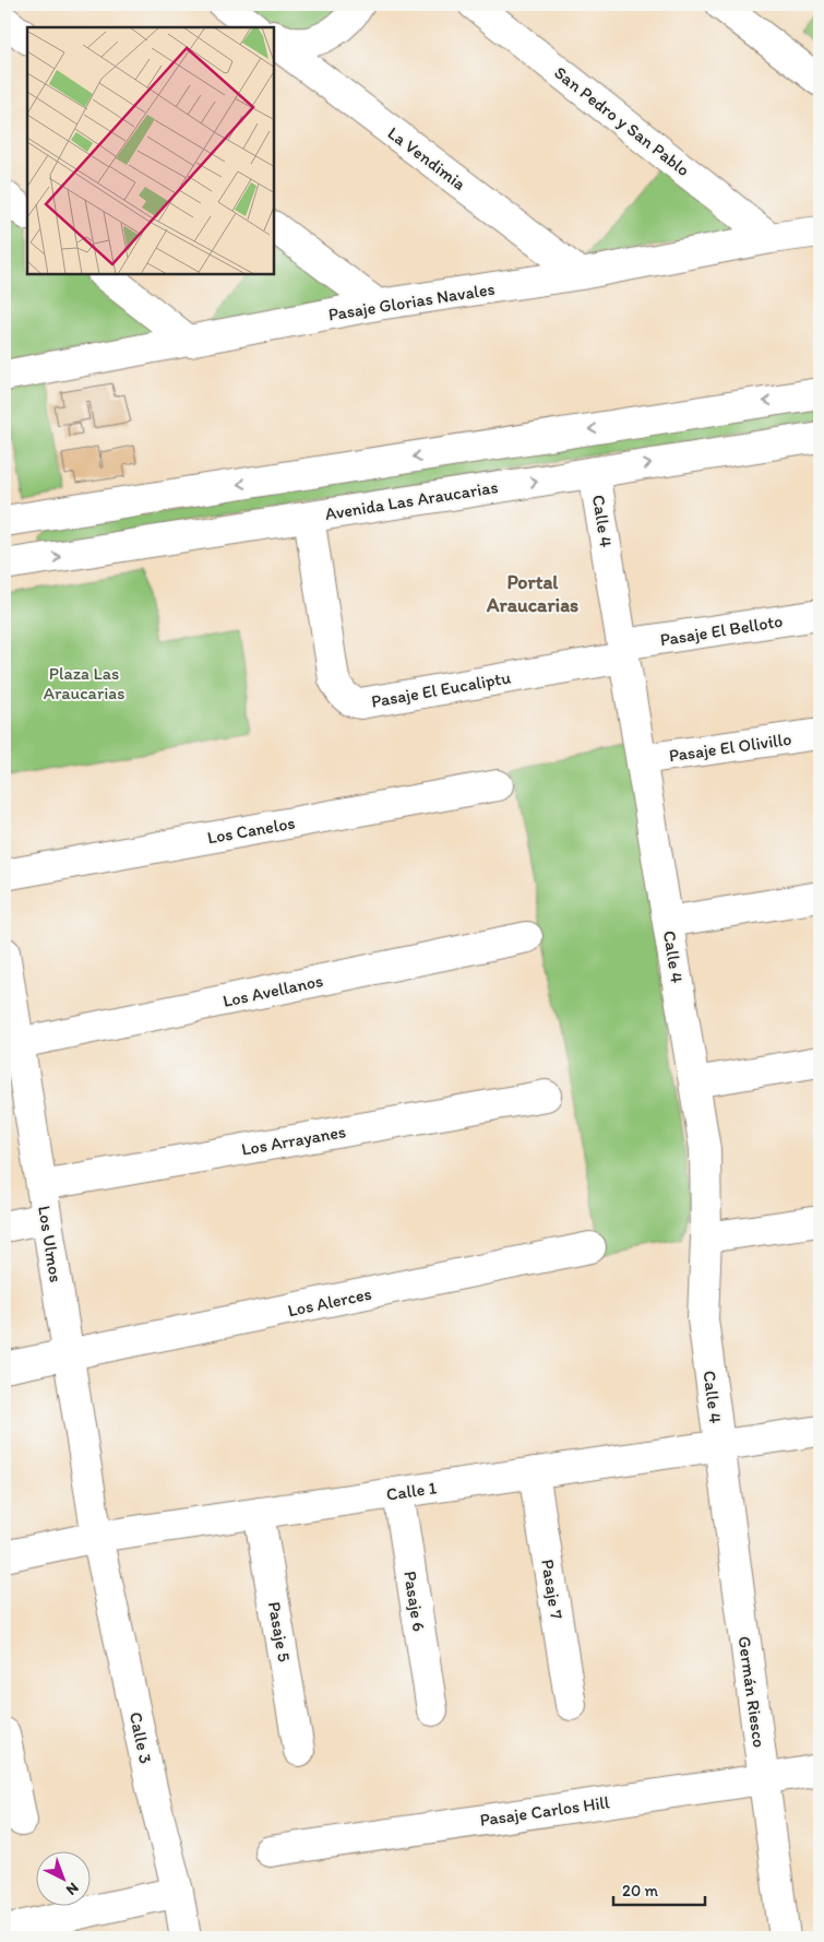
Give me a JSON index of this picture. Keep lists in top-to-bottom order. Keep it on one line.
{"streets":{"street":["San Pedro y San Pablo","La Vendimia","Pasaje Glorias Navales","Avenida Las Araucarias","Calle 4","Pasaje El Belloto","Pasaje El Eucaliptu","Pasaje El Olivillo","Los Canelos","Los Avellanos","Los Arrayanes","Los Ulmos","Los Alerces","Calle 1","Pasaje 7","Pasaje 6","Pasaje 5","Germán Riesco","Calle 3","Pasaje Carlos Hill"]},"crossings":[["San Pedro y San Pablo","Pasaje Glorias Navales"],["La Vendimia","Pasaje Glorias Navales"],["Avenida Las Araucarias","Calle 4"],["Avenida Las Araucarias","Pasaje El Eucaliptu"],["Calle 4","Pasaje El Belloto"],["Calle 4","Pasaje El Eucaliptu"],["Calle 4","Pasaje El Olivillo"],["Calle 4","Calle 1"],["Calle 4","Germán Riesco"],["Pasaje El Belloto","Pasaje El Eucaliptu"],["Los Avellanos","Los Ulmos"],["Los Arrayanes","Los Ulmos"],["Los Ulmos","Los Alerces"],["Los Ulmos","Calle 1"],["Los Ulmos","Calle 3"],["Calle 1","Pasaje 7"],["Calle 1","Pasaje 6"],["Calle 1","Pasaje 5"],["Calle 1","Germán Riesco"],["Calle 1","Calle 3"],["Germán Riesco","Pasaje Carlos Hill"]],"districts":["Portal Araucarias"],"parks":["Plaza Las Araucarias"],"scale_bar":"20 m","north":"bottom right"}
